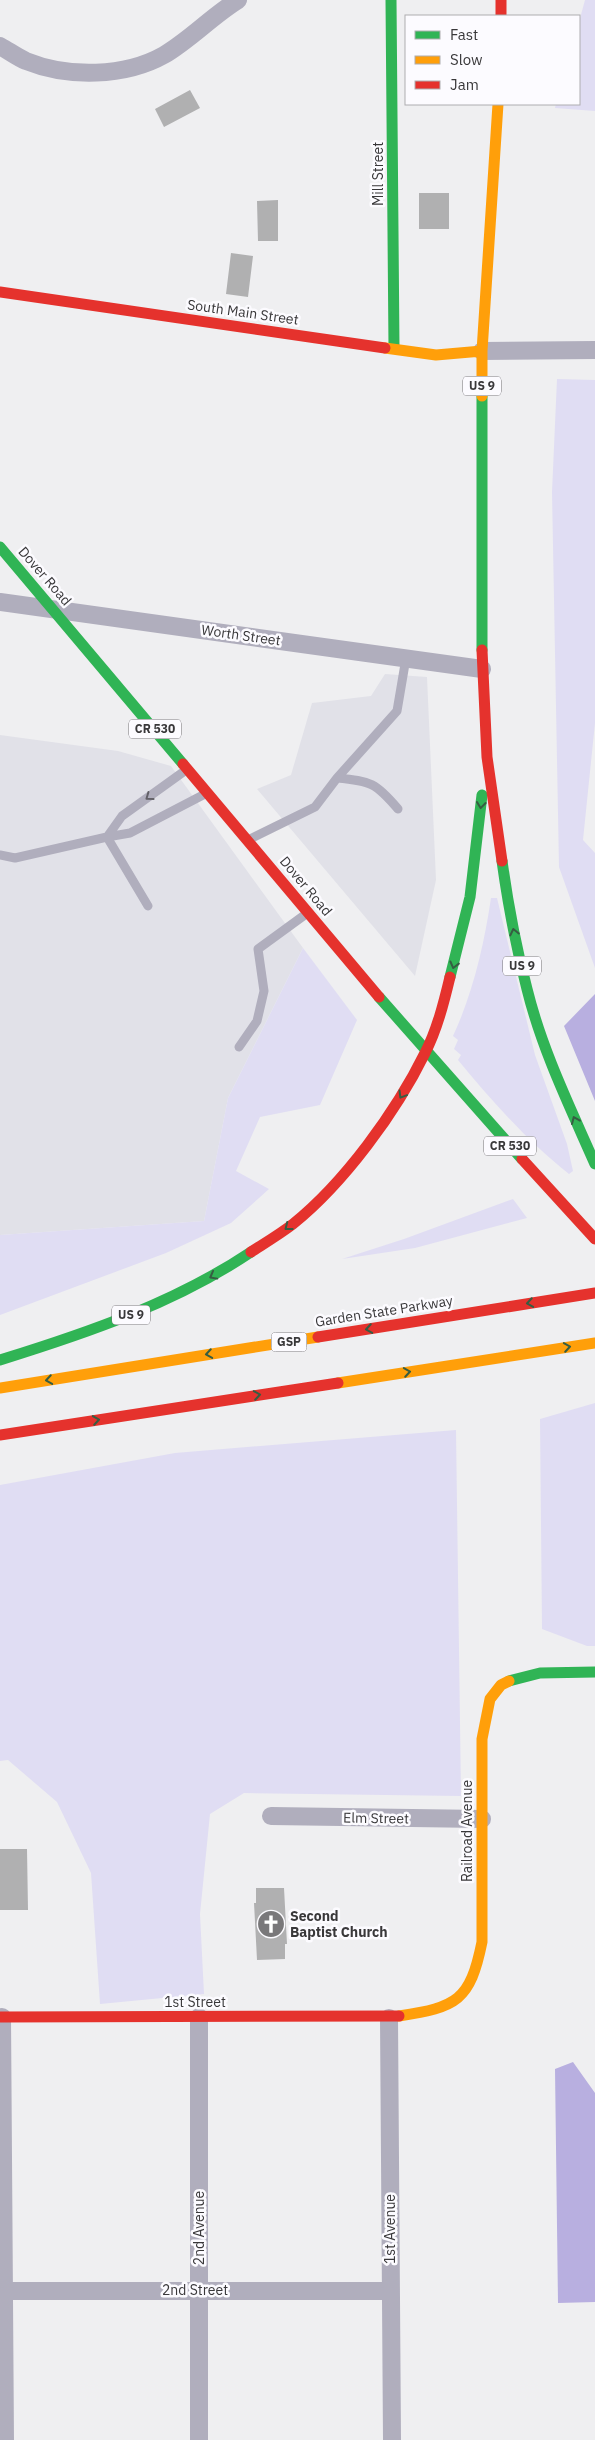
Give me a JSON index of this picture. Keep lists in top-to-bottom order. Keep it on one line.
{"streets":{"main road":["Mill Street","South Main Street","US 9","Dover Road","CR 530","Garden State Parkway","GSP","Railroad Avenue","1st Street"],"street":["Worth Street","Elm Street","2nd Avenue","1st Avenue","2nd Street"]},"crossings":[["Mill Street","South Main Street"],["South Main Street","US 9"],["US 9","Dover Road"],["US 9","Worth Street"],["Dover Road","Worth Street"],["Elm Street","Railroad Avenue"],["Railroad Avenue","1st Street"],["Railroad Avenue","1st Avenue"],["1st Street","2nd Avenue"],["1st Street","1st Avenue"],["2nd Avenue","2nd Street"],["1st Avenue","2nd Street"]],"places":{"church":["Second Baptist Church"]},"legend":["Fast","Slow","Jam"]}
